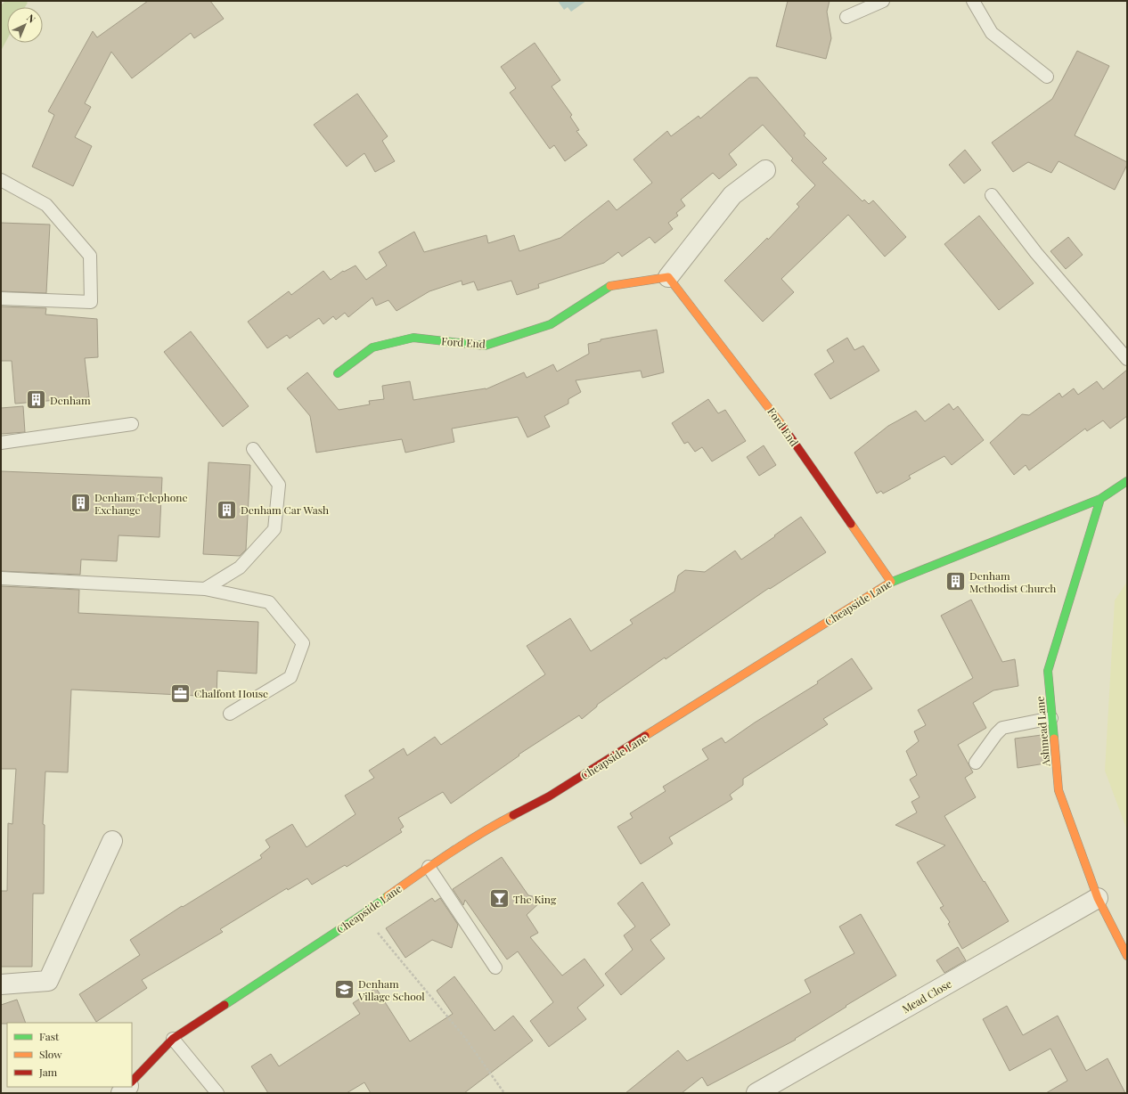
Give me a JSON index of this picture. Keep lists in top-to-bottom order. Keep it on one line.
{"streets":{"street":["Ford End","Cheapside Lane","Ashmead Lane","Mead Close"]},"crossings":[["Ford End","Cheapside Lane"],["Cheapside Lane","Ashmead Lane"],["Ashmead Lane","Mead Close"]],"places":{"building":["Denham","Denham Telephone Exchange","Denham Car Wash","Denham Methodist Church"],"office":["Chalfont House"],"bar":["The King"],"school or university":["Denham Village School"]},"legend":["Fast","Slow","Jam"],"north":"top right"}
